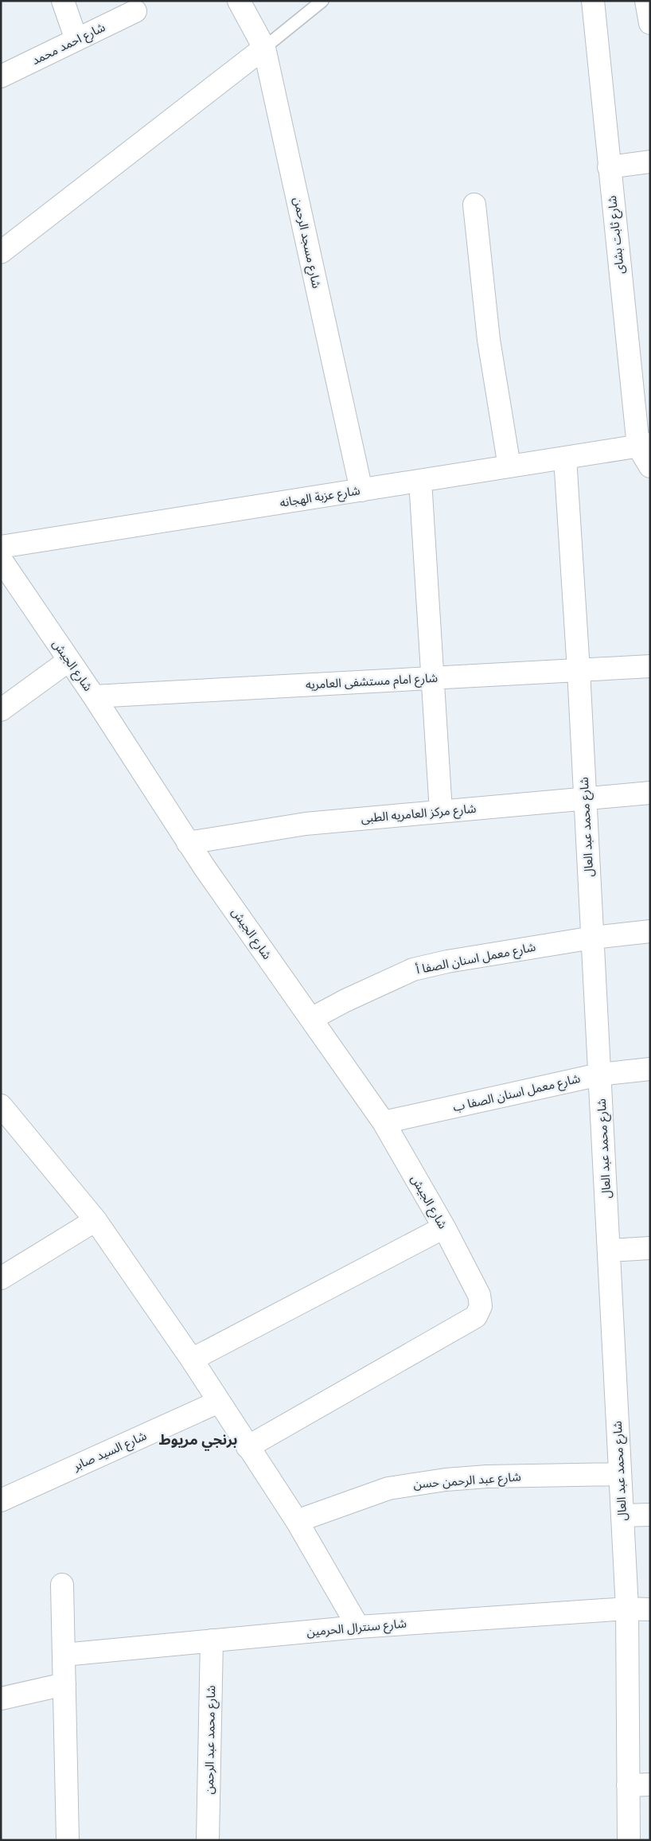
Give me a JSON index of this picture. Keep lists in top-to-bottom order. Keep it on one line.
{"streets":{"street":["شارع احمد محمد","شارع ثابت بشاى","شارع مسجد الرحمن","شارع عزبة الهجانه","شارع الجيش","شارع امام مستشفى العامريه","شارع مركز العامريه الطبى","شارع محمد عبد العال","شارع معمل اسنان الصفا أ","شارع معمل اسنان الصفا ب","شارع السيد صابر","شارع عبد الرحمن حسن","شارع سنترال الحرمين","شارع محمد عبد الرحمن"]},"crossings":[["شارع ثابت بشاى","شارع عزبة الهجانه"],["شارع مسجد الرحمن","شارع عزبة الهجانه"],["شارع عزبة الهجانه","شارع محمد عبد العال"],["شارع الجيش","شارع امام مستشفى العامريه"],["شارع الجيش","شارع مركز العامريه الطبى"],["شارع الجيش","شارع معمل اسنان الصفا أ"],["شارع الجيش","شارع معمل اسنان الصفا ب"],["شارع امام مستشفى العامريه","شارع محمد عبد العال"],["شارع مركز العامريه الطبى","شارع محمد عبد العال"],["شارع محمد عبد العال","شارع معمل اسنان الصفا أ"],["شارع محمد عبد العال","شارع معمل اسنان الصفا ب"],["شارع محمد عبد العال","شارع عبد الرحمن حسن"],["شارع محمد عبد العال","شارع سنترال الحرمين"],["شارع سنترال الحرمين","شارع محمد عبد الرحمن"]],"districts":["برنجي مريوط"]}
